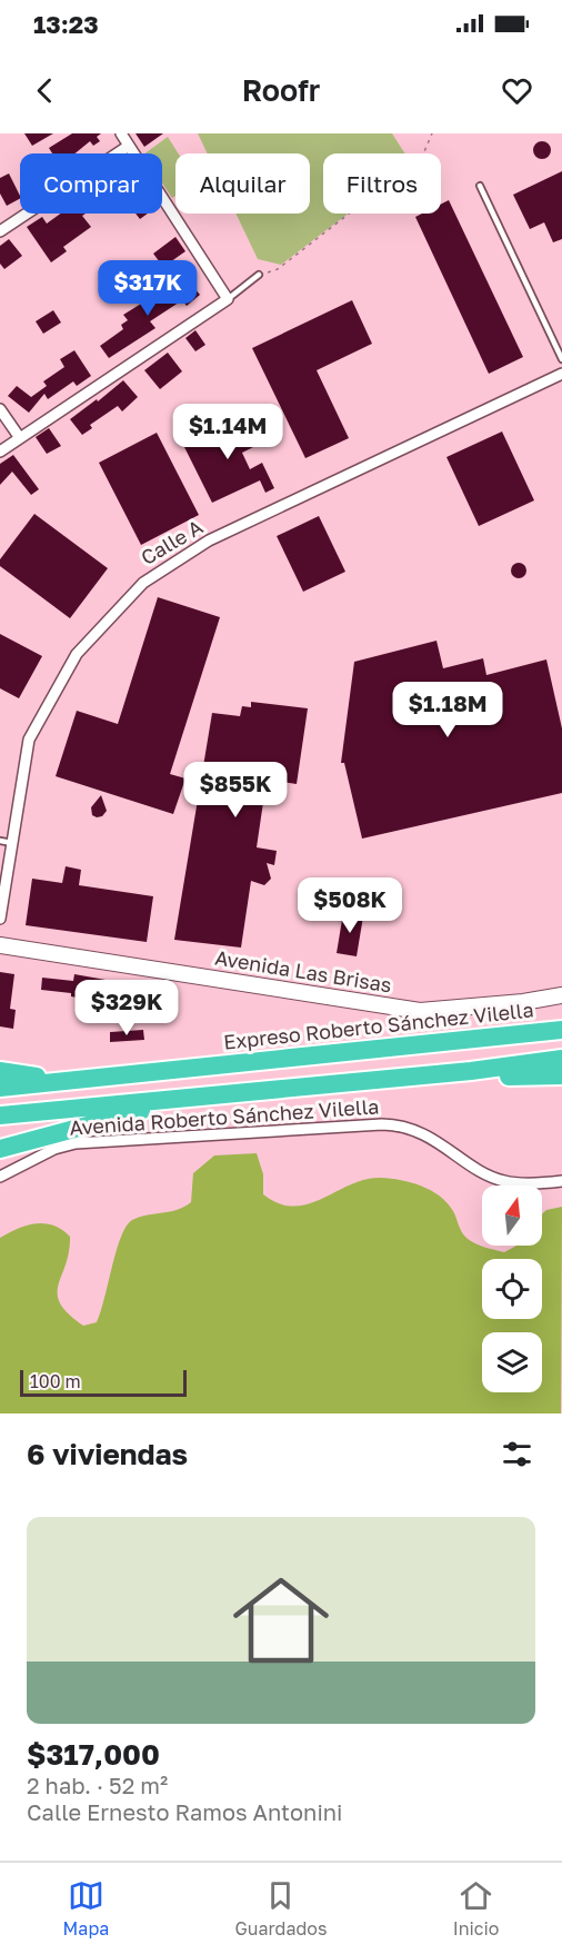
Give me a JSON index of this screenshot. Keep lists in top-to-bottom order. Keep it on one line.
{"streets":{"highway":["Expreso Roberto Sánchez Vilella"],"street":["Calle A","Avenida Las Brisas","Avenida Roberto Sánchez Vilella"]},"scale_bar":"100 m","north":"top","page":{"status":"13:23","header":"Roofr","chip":["Comprar","Alquilar","Filtros"],"price":["$317K","$1.14M","$1.18M","$855K","$508K","$329K"],"scale":"100 m","heading":"6 viviendas","list":[{"name":"$317,000","note":"2 hab. · 52 m² · Calle Ernesto Ramos Antonini"}],"tabs":["Mapa","Guardados","Inicio"]}}
